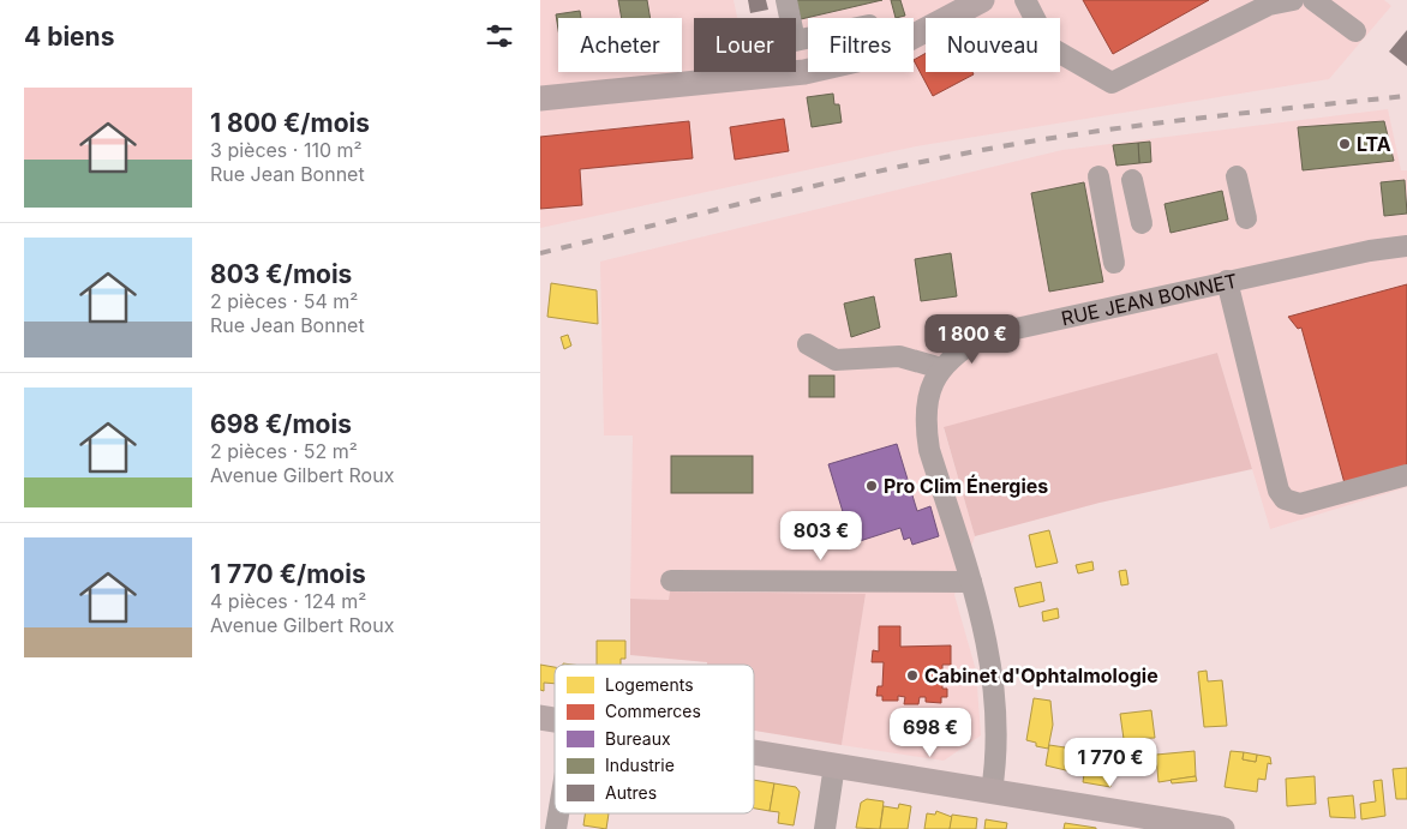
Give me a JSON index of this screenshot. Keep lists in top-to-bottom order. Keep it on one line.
{"streets":{"street":["RUE JEAN BONNET"]},"places":["LTA","Pro Clim Énergies","Cabinet d'Ophtalmologie"],"legend":["Logements","Commerces","Bureaux","Industrie","Autres"],"page":{"heading":"4 biens","chip":["Acheter","Louer","Filtres","Nouveau"],"list":[{"name":"1 800 €/mois","note":"3 pièces · 110 m² · Rue Jean Bonnet"},{"name":"803 €/mois","note":"2 pièces · 54 m² · Rue Jean Bonnet"},{"name":"698 €/mois","note":"2 pièces · 52 m² · Avenue Gilbert Roux"},{"name":"1 770 €/mois","note":"4 pièces · 124 m² · Avenue Gilbert Roux"}],"price":["1 800 €","803 €","698 €","1 770 €"]}}
